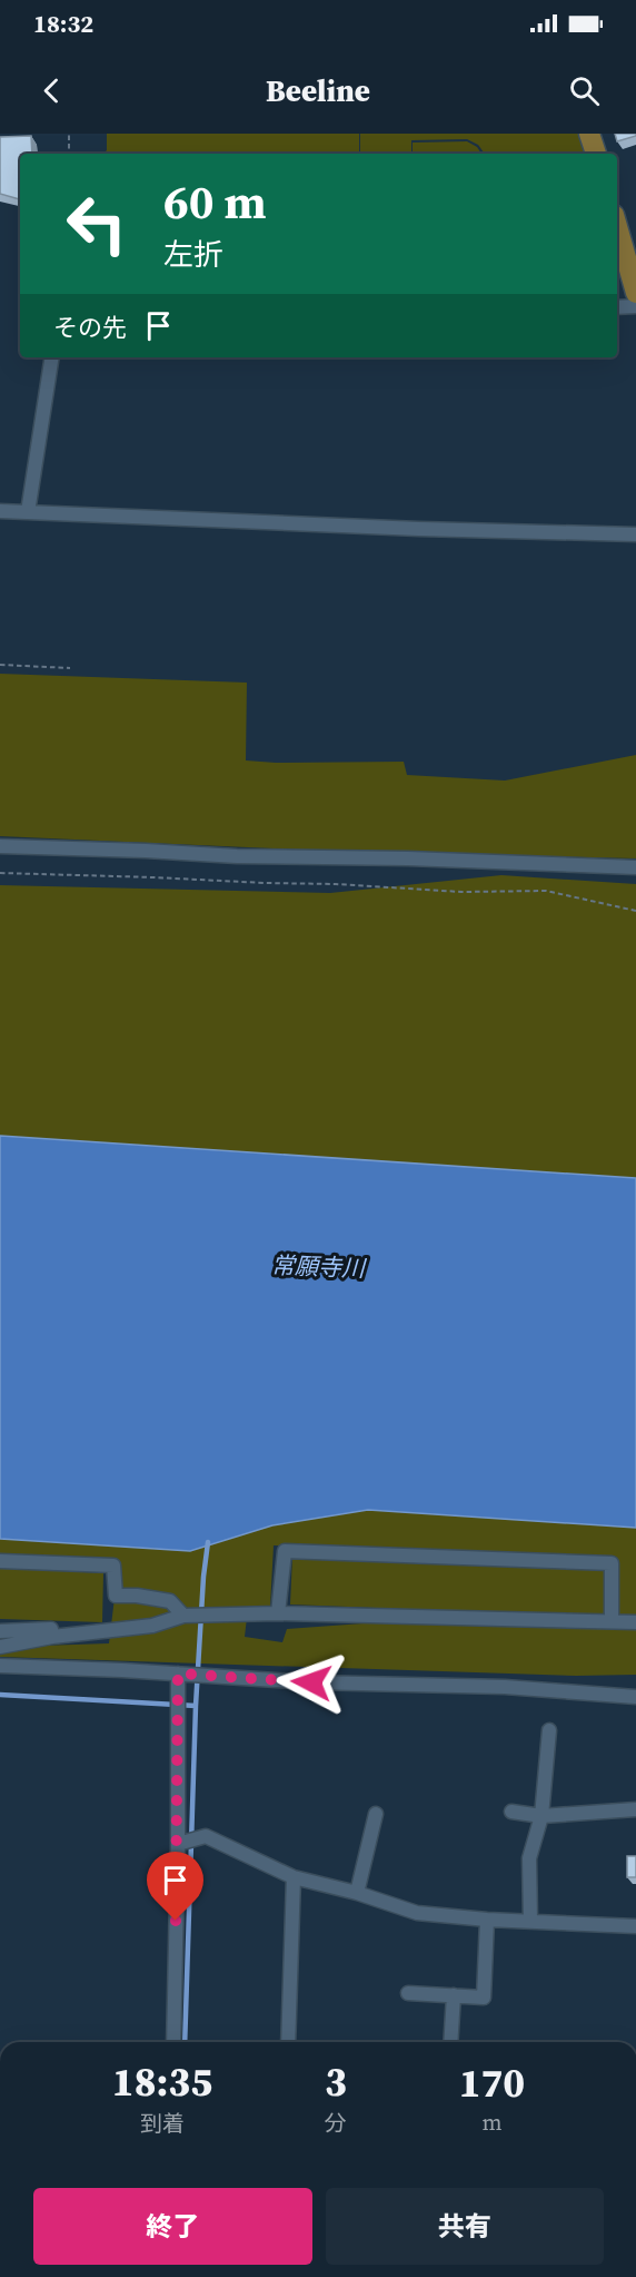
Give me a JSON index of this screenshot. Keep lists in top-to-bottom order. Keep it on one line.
{"water":["常願寺川"],"page":{"status":"18:32","header":"Beeline","turn":["60 m","左折"],"then":"その先","eta":["18:35","到着","3","分","170","m"],"buttons":["終了","共有"]}}
